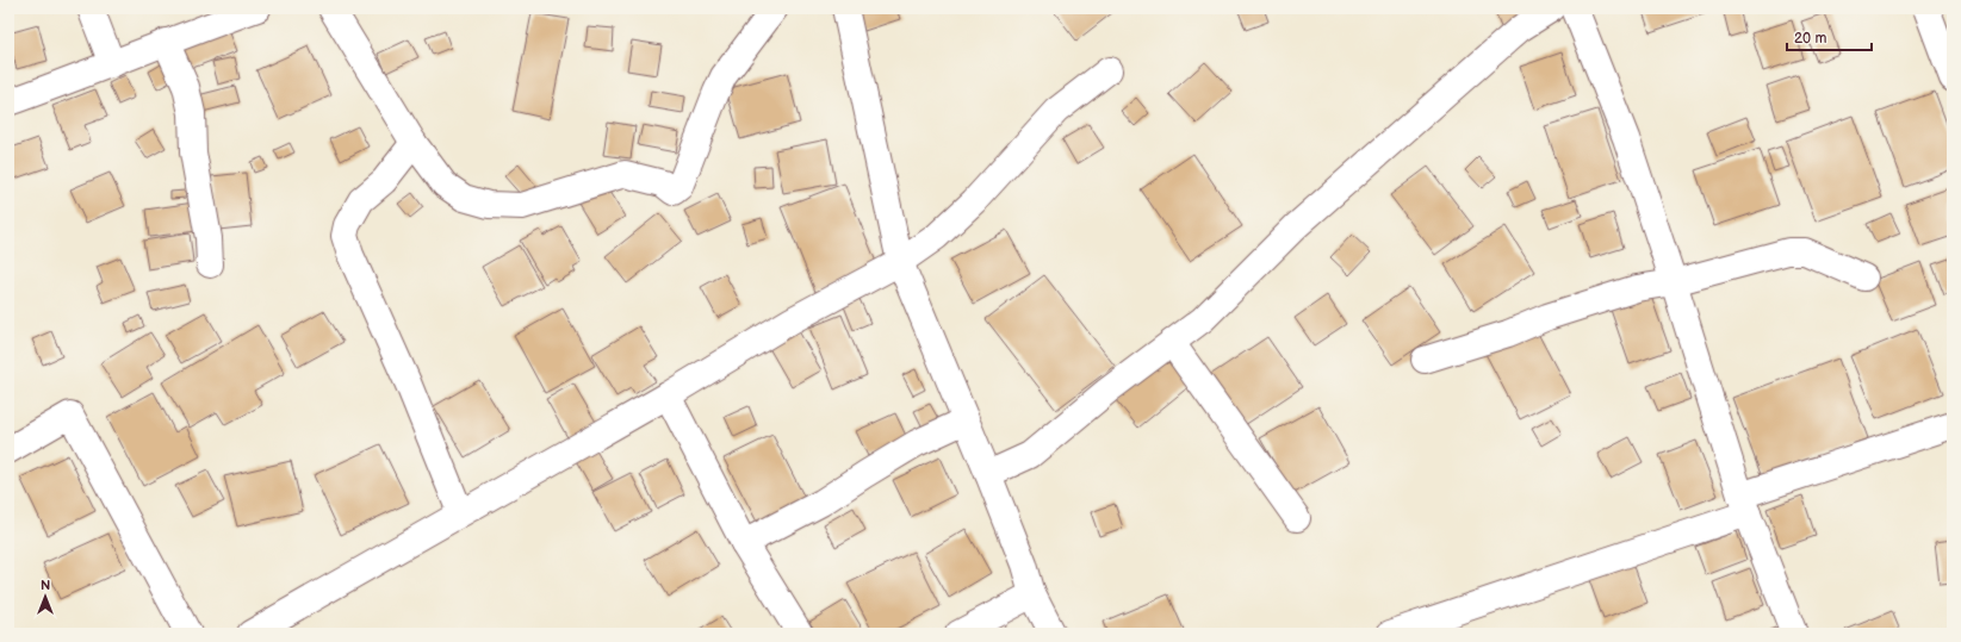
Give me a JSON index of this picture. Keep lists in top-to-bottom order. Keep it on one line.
{"scale_bar":"20 m","north":"top"}
